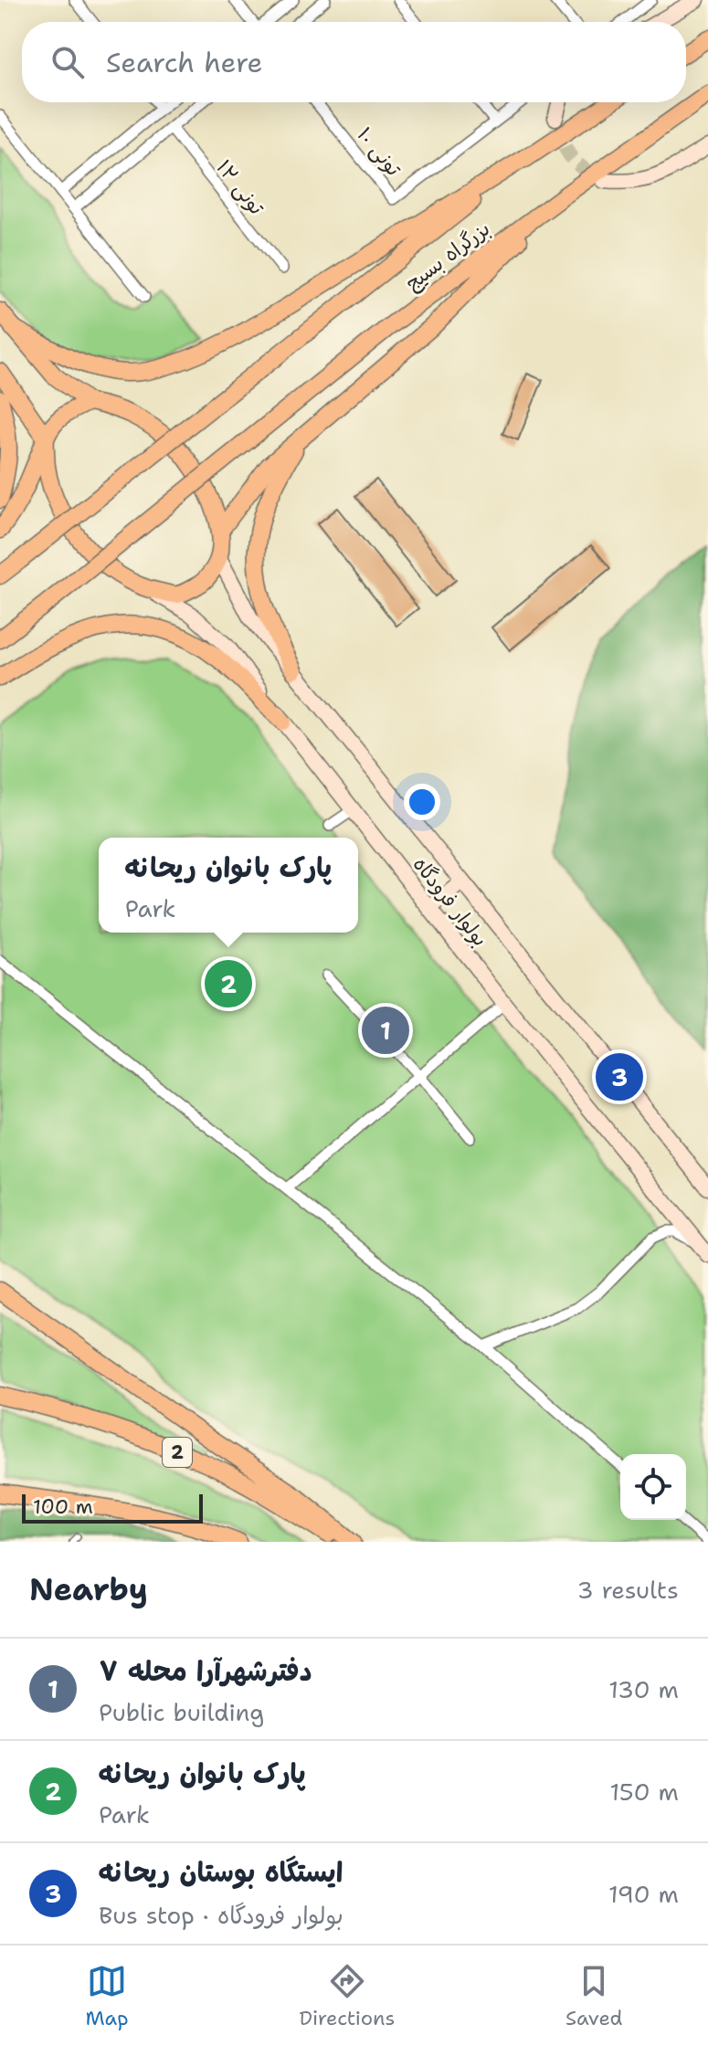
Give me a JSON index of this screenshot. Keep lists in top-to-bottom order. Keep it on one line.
{"streets":{"main road":["بزرگراه بسیج","بولوار فرودگاه","2"],"street":["تونی ۱۰","تونی ۱۲"]},"scale_bar":"100 m","page":{"search":"Search here","popup":["پارک بانوان ریحانه","Park"],"pins":["2","1","3"],"scale":"100 m","heading":["Nearby","3 results"],"list":[{"mark":"1","name":"دفترشهرآرا محله ۷","note":"Public building","value":"130 m"},{"mark":"2","name":"پارک بانوان ریحانه","note":"Park","value":"150 m"},{"mark":"3","name":"ایستگاه بوستان ریحانه","note":"Bus stop · بولوار فرودگاه","value":"190 m"}],"nav":["Map","Directions","Saved"]}}
